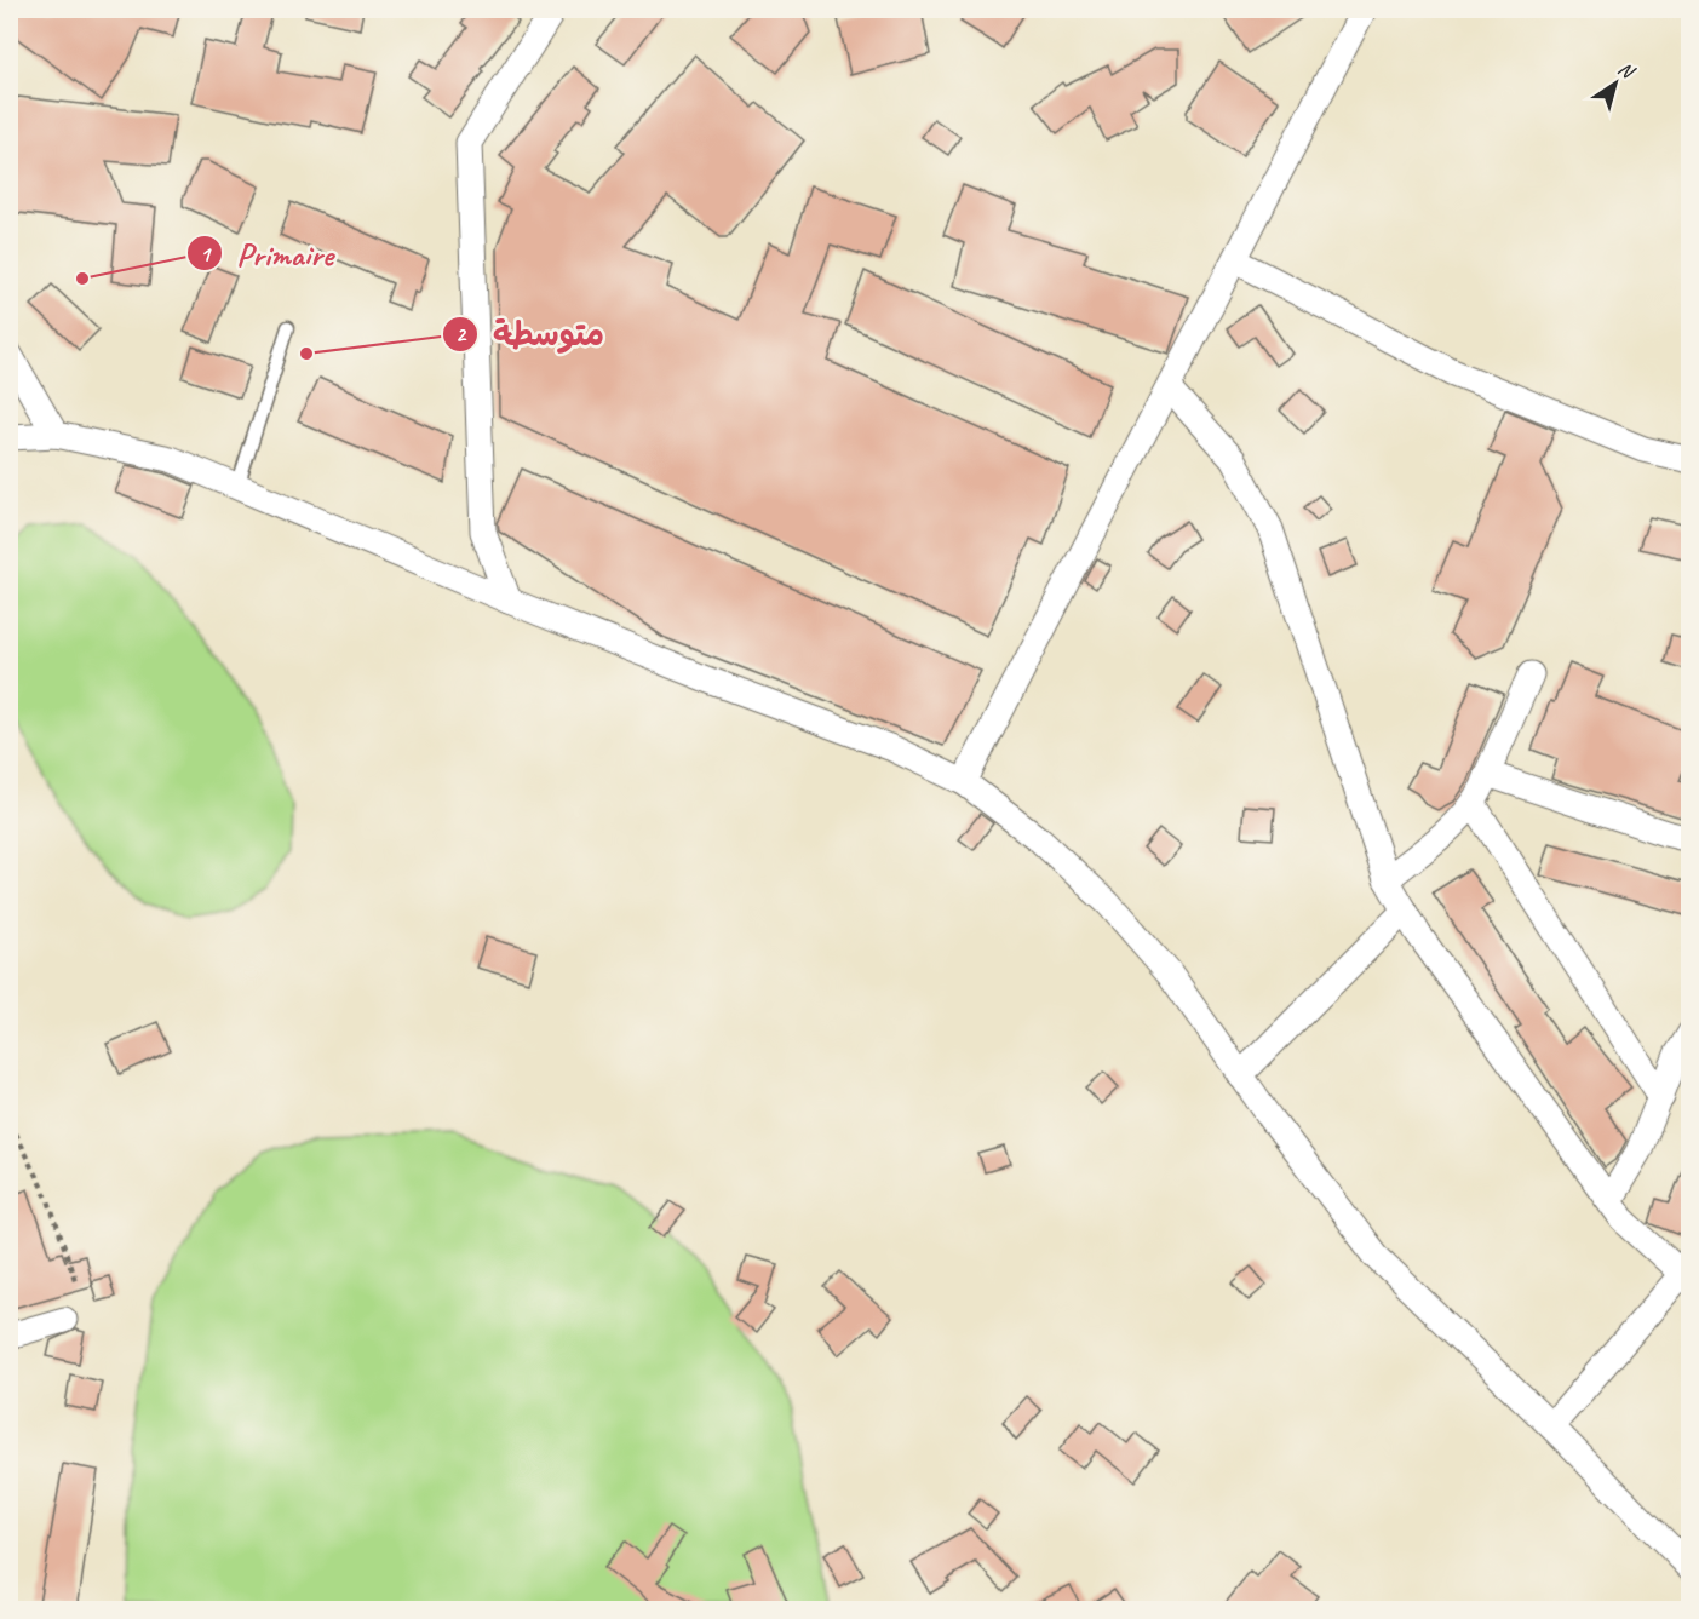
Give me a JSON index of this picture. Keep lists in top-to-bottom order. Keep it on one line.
{"places":["Primaire","متوسطة"],"north":"top right"}
